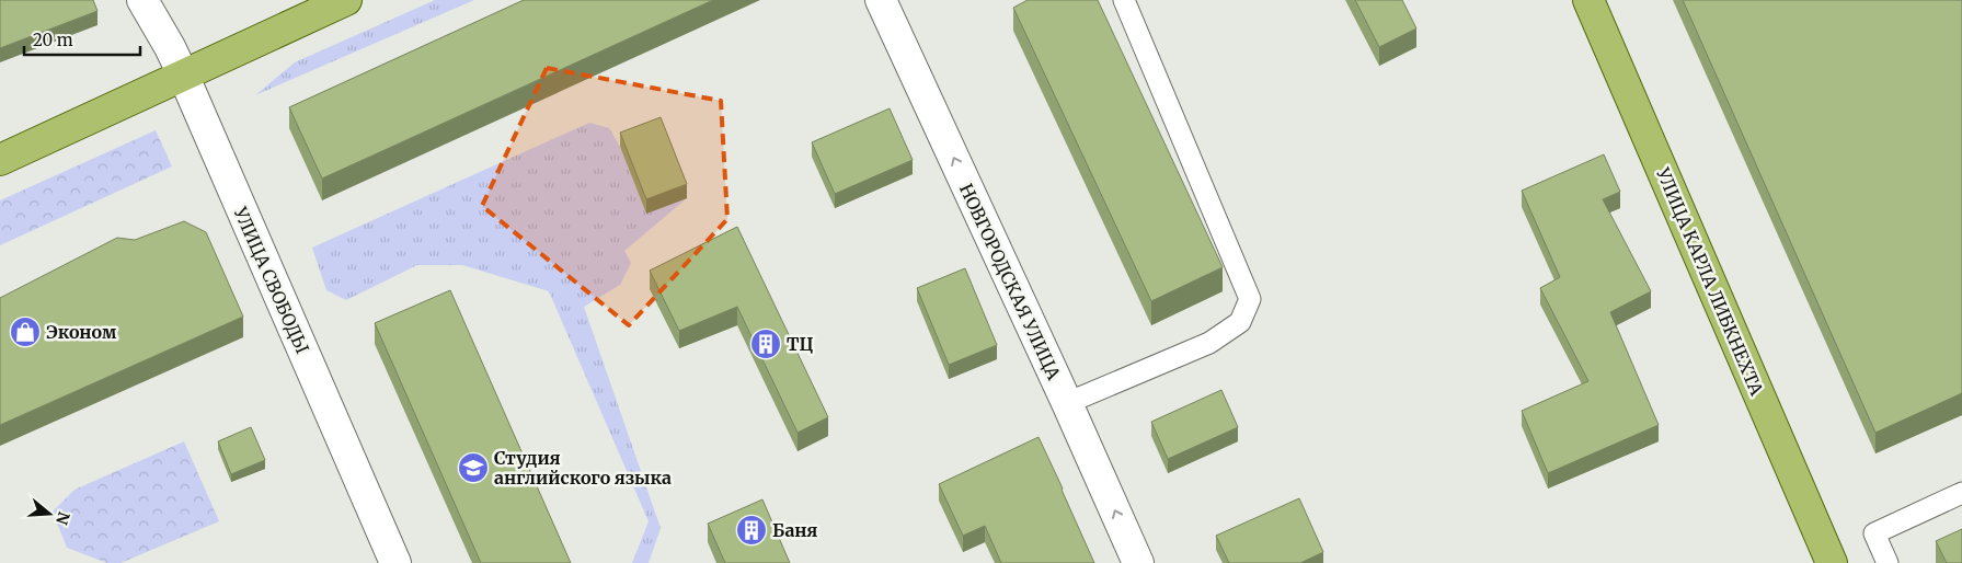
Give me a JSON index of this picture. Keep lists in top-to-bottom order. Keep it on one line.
{"streets":{"main road":["УЛИЦА КАРЛА ЛИБКНЕХТА"],"street":["УЛИЦА СВОБОДЫ","НОВГОРОДСКАЯ УЛИЦА"]},"one_way":["НОВГОРОДСКАЯ УЛИЦА"],"places":{"shop":["Эконом"],"building":["ТЦ","Баня"],"school or university":["Студия английского языка"]},"scale_bar":"20 m","north":"right"}
